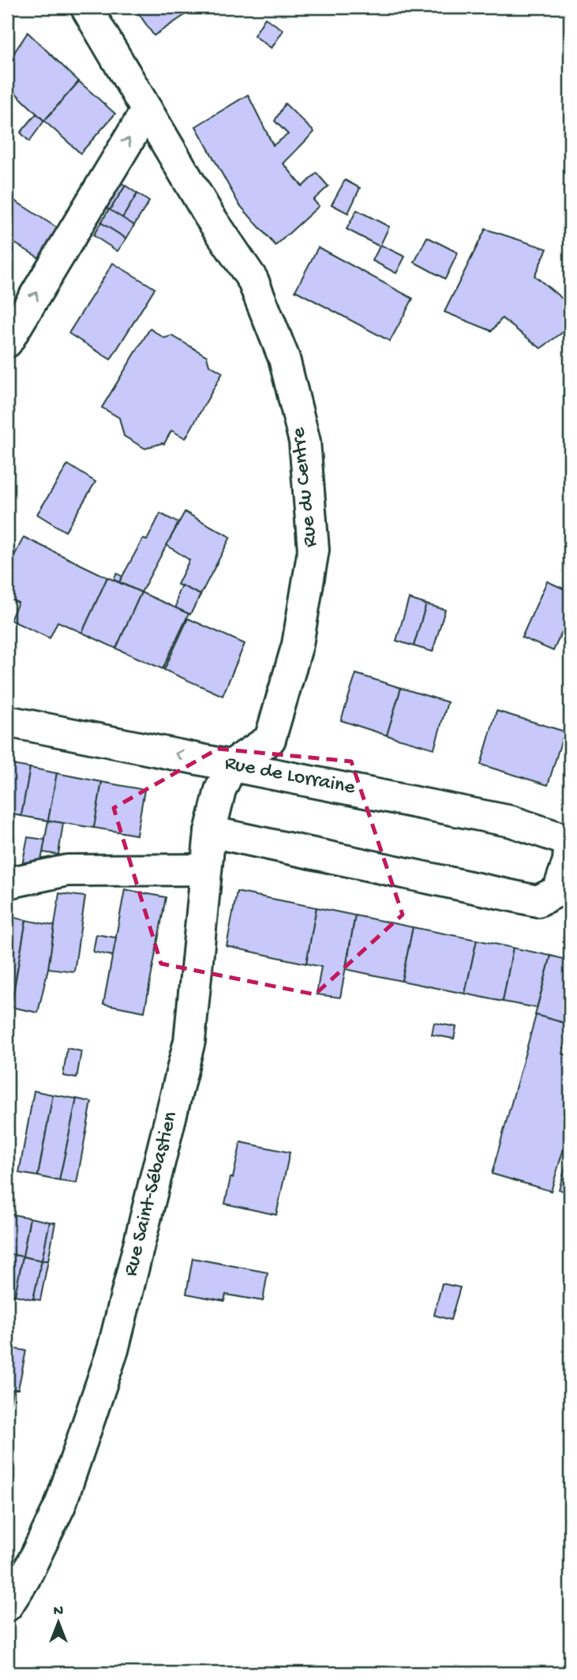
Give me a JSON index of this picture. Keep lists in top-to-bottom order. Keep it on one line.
{"streets":{"street":["Rue du Centre","Rue de Lorraine","Rue Saint-Sébastien"]},"crossings":[["Rue du Centre","Rue de Lorraine"],["Rue du Centre","Rue Saint-Sébastien"],["Rue de Lorraine","Rue Saint-Sébastien"]],"north":"top"}
